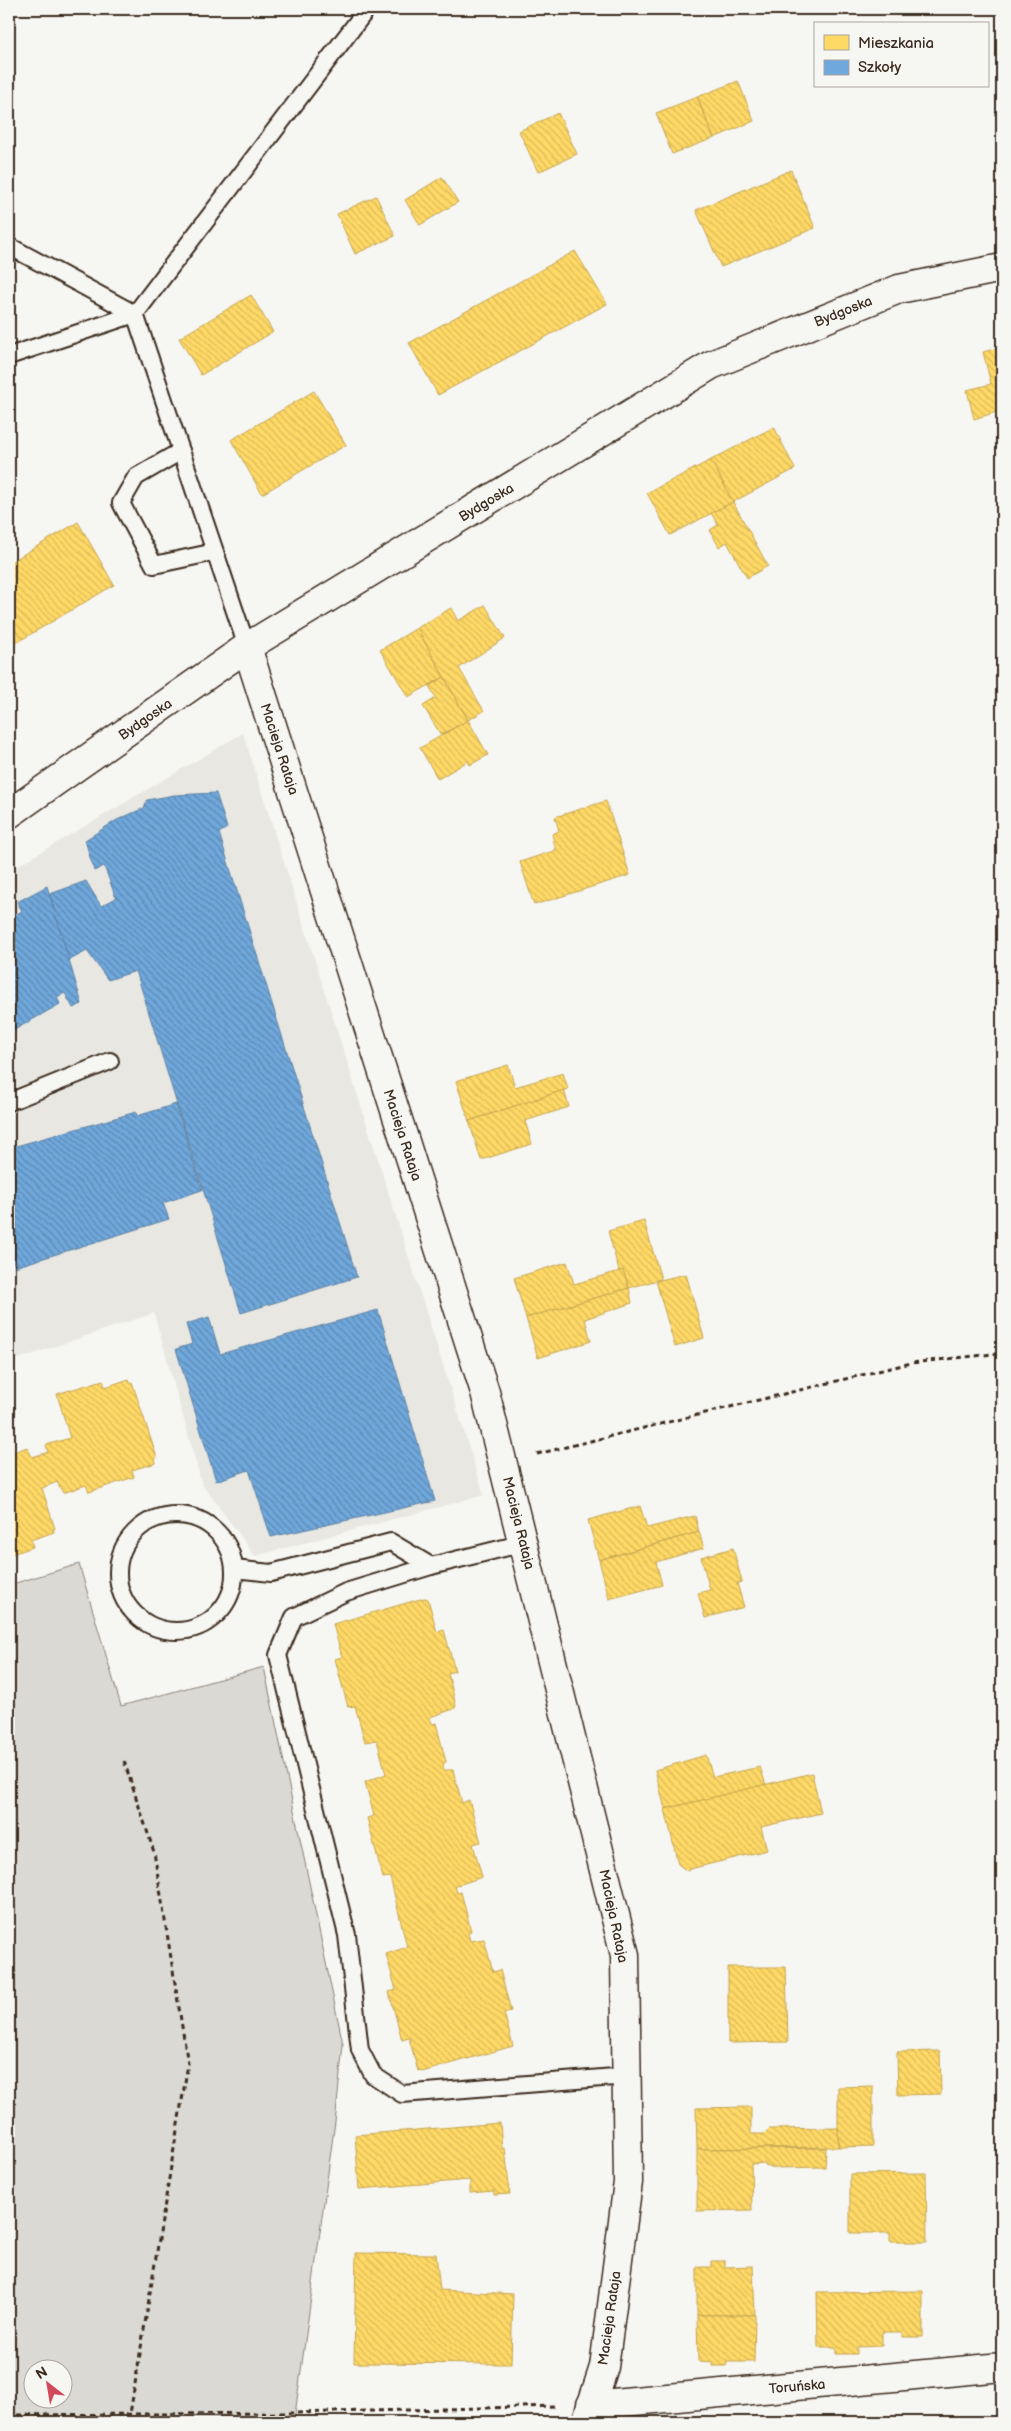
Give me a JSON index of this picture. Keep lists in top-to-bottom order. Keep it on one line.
{"streets":{"street":["Bydgoska","Macieja Rataja","Toruńska"]},"crossings":[["Bydgoska","Macieja Rataja"],["Macieja Rataja","Toruńska"]],"legend":["Mieszkania","Szkoły"],"north":"top left"}
